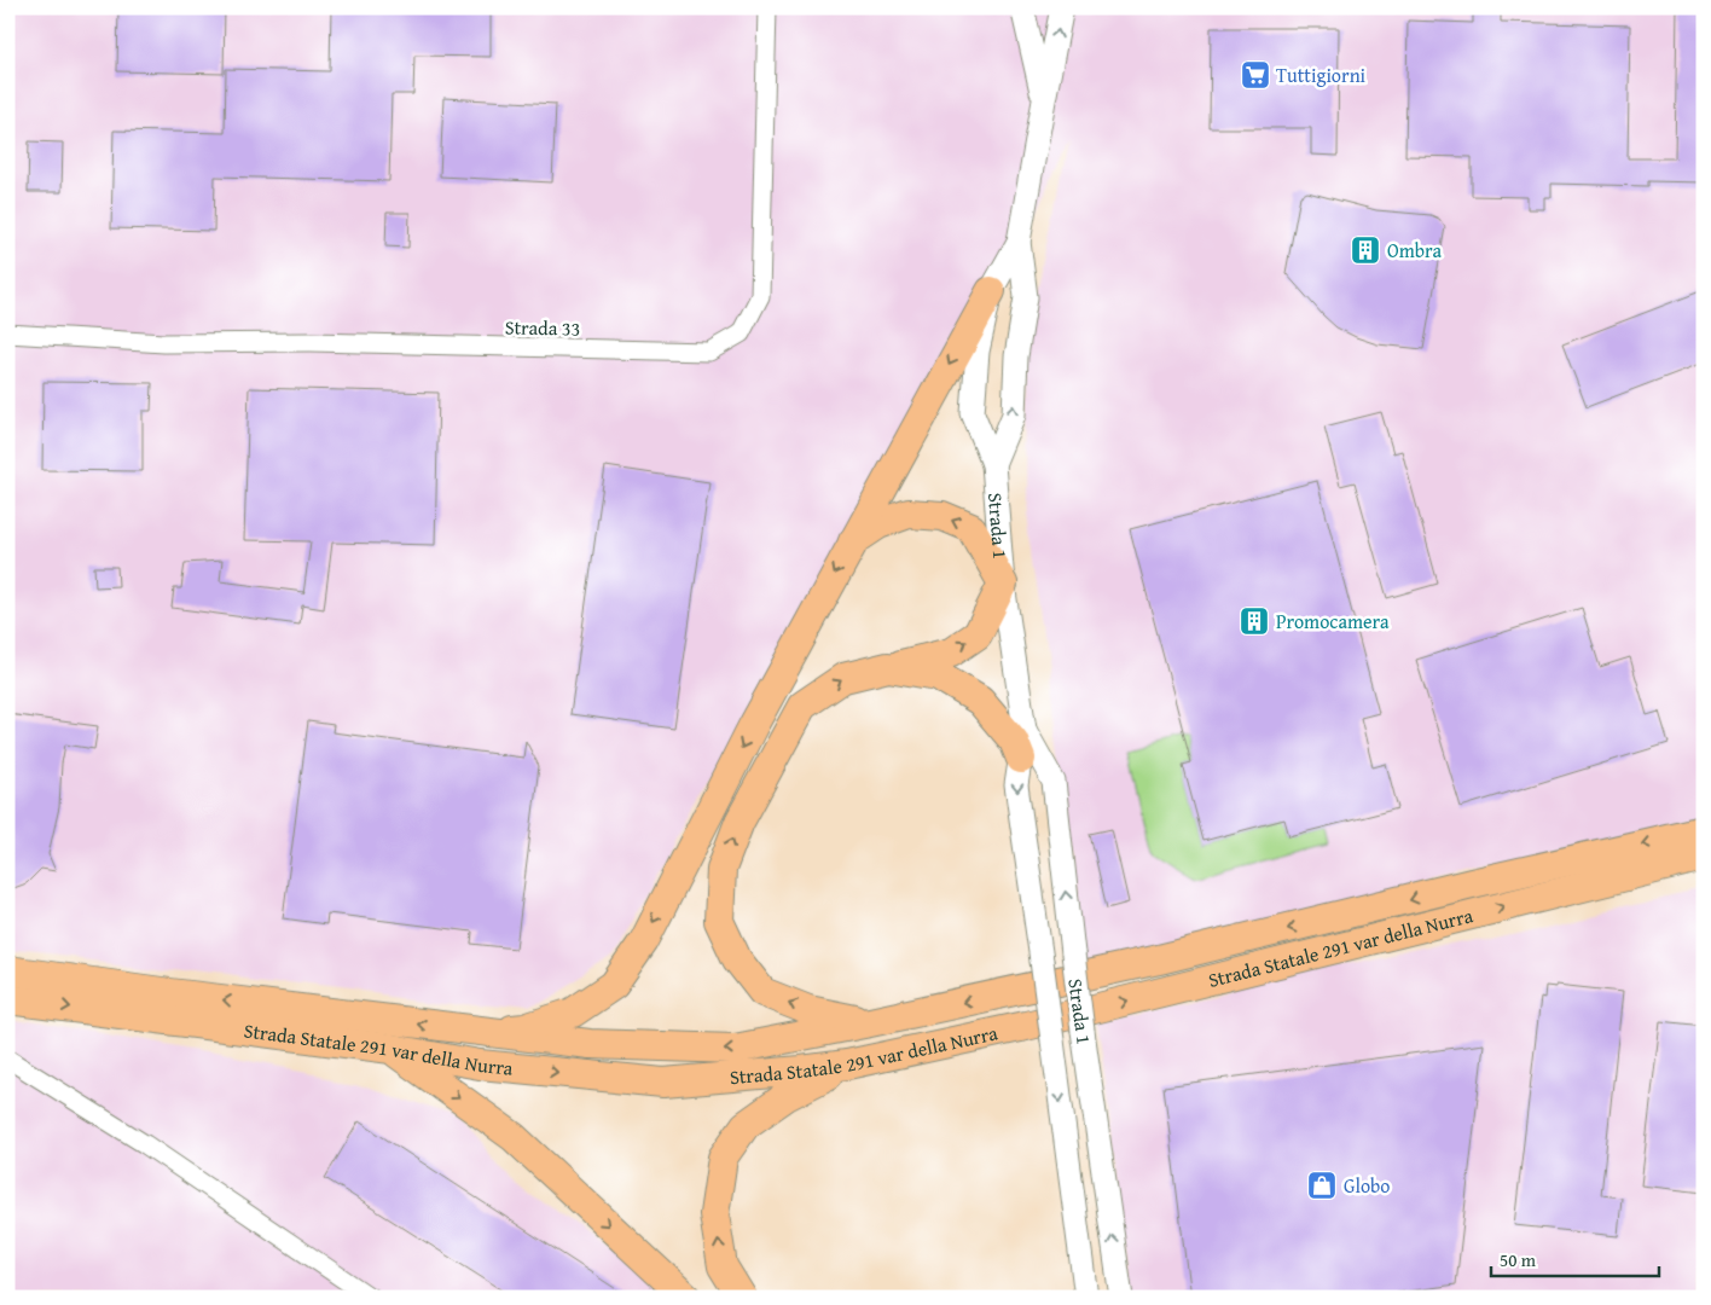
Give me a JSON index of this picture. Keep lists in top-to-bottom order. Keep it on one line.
{"streets":{"main road":["Strada Statale 291 var della Nurra"],"street":["Strada 33","Strada 1"]},"places":{"supermarket":["Tuttigiorni"],"building":["Ombra","Promocamera"],"shop":["Globo"]},"scale_bar":"50 m"}
